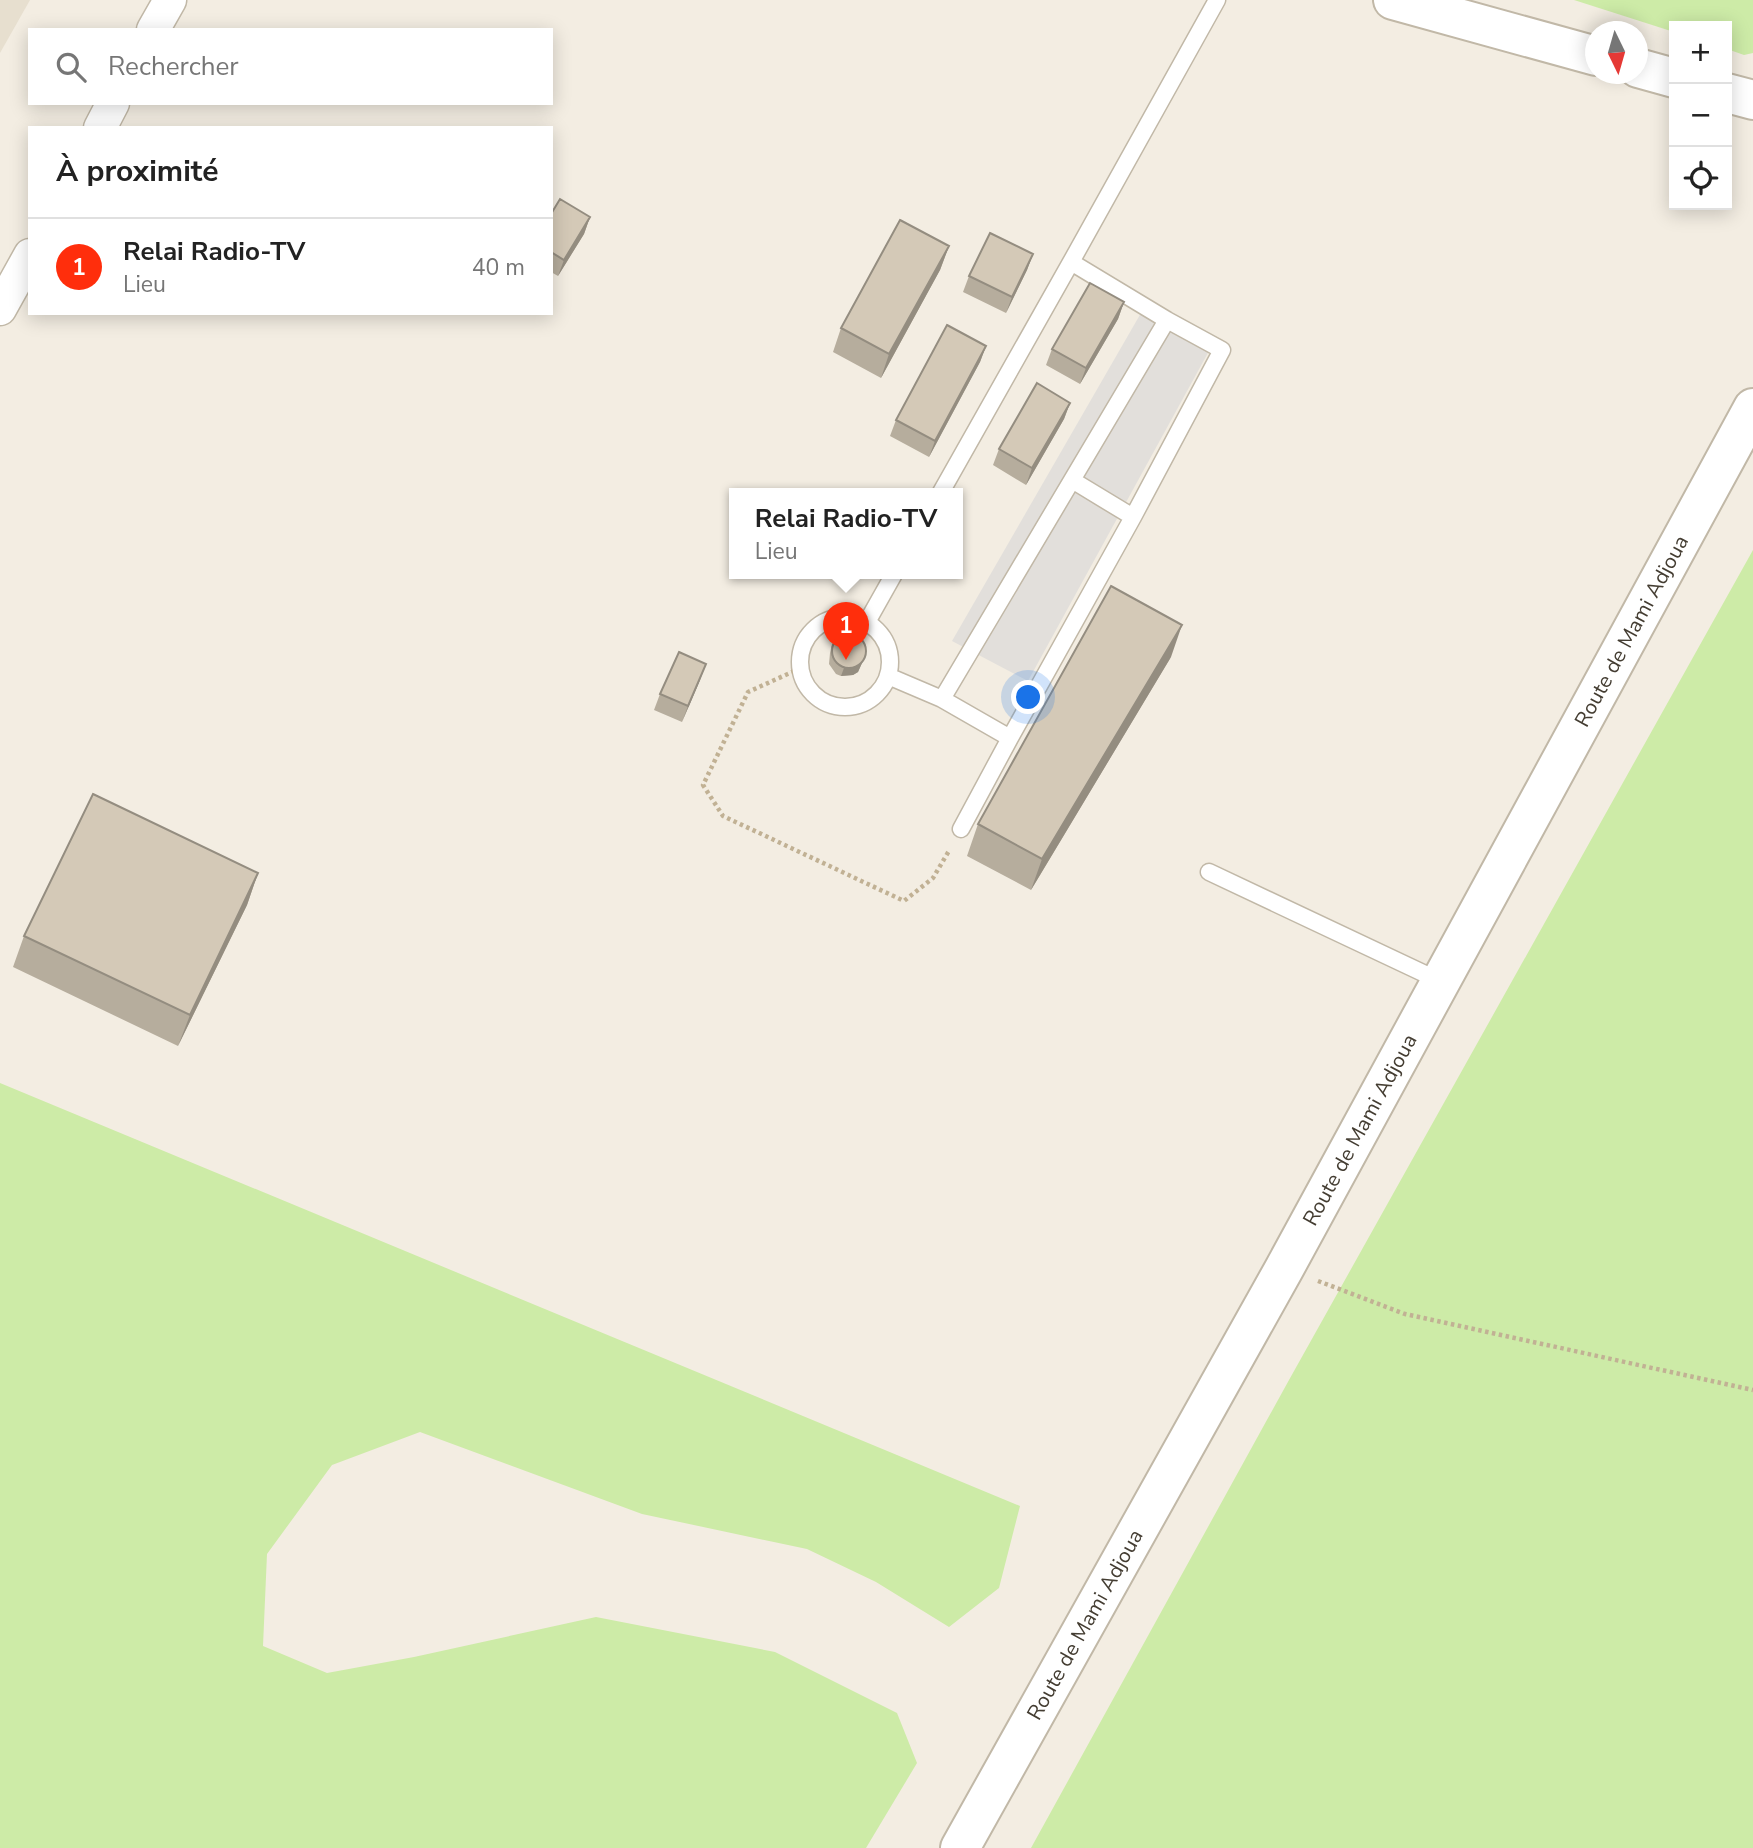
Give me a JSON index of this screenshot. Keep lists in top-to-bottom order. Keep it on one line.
{"streets":{"street":["Route de Mami Adjoua"]},"north":"bottom","page":{"map_buttons":["+","−"],"search":"Rechercher","heading":"À proximité","list":[{"mark":"1","name":"Relai Radio-TV","note":"Lieu","value":"40 m"}],"popup":["Relai Radio-TV","Lieu"],"pins":"1"}}
